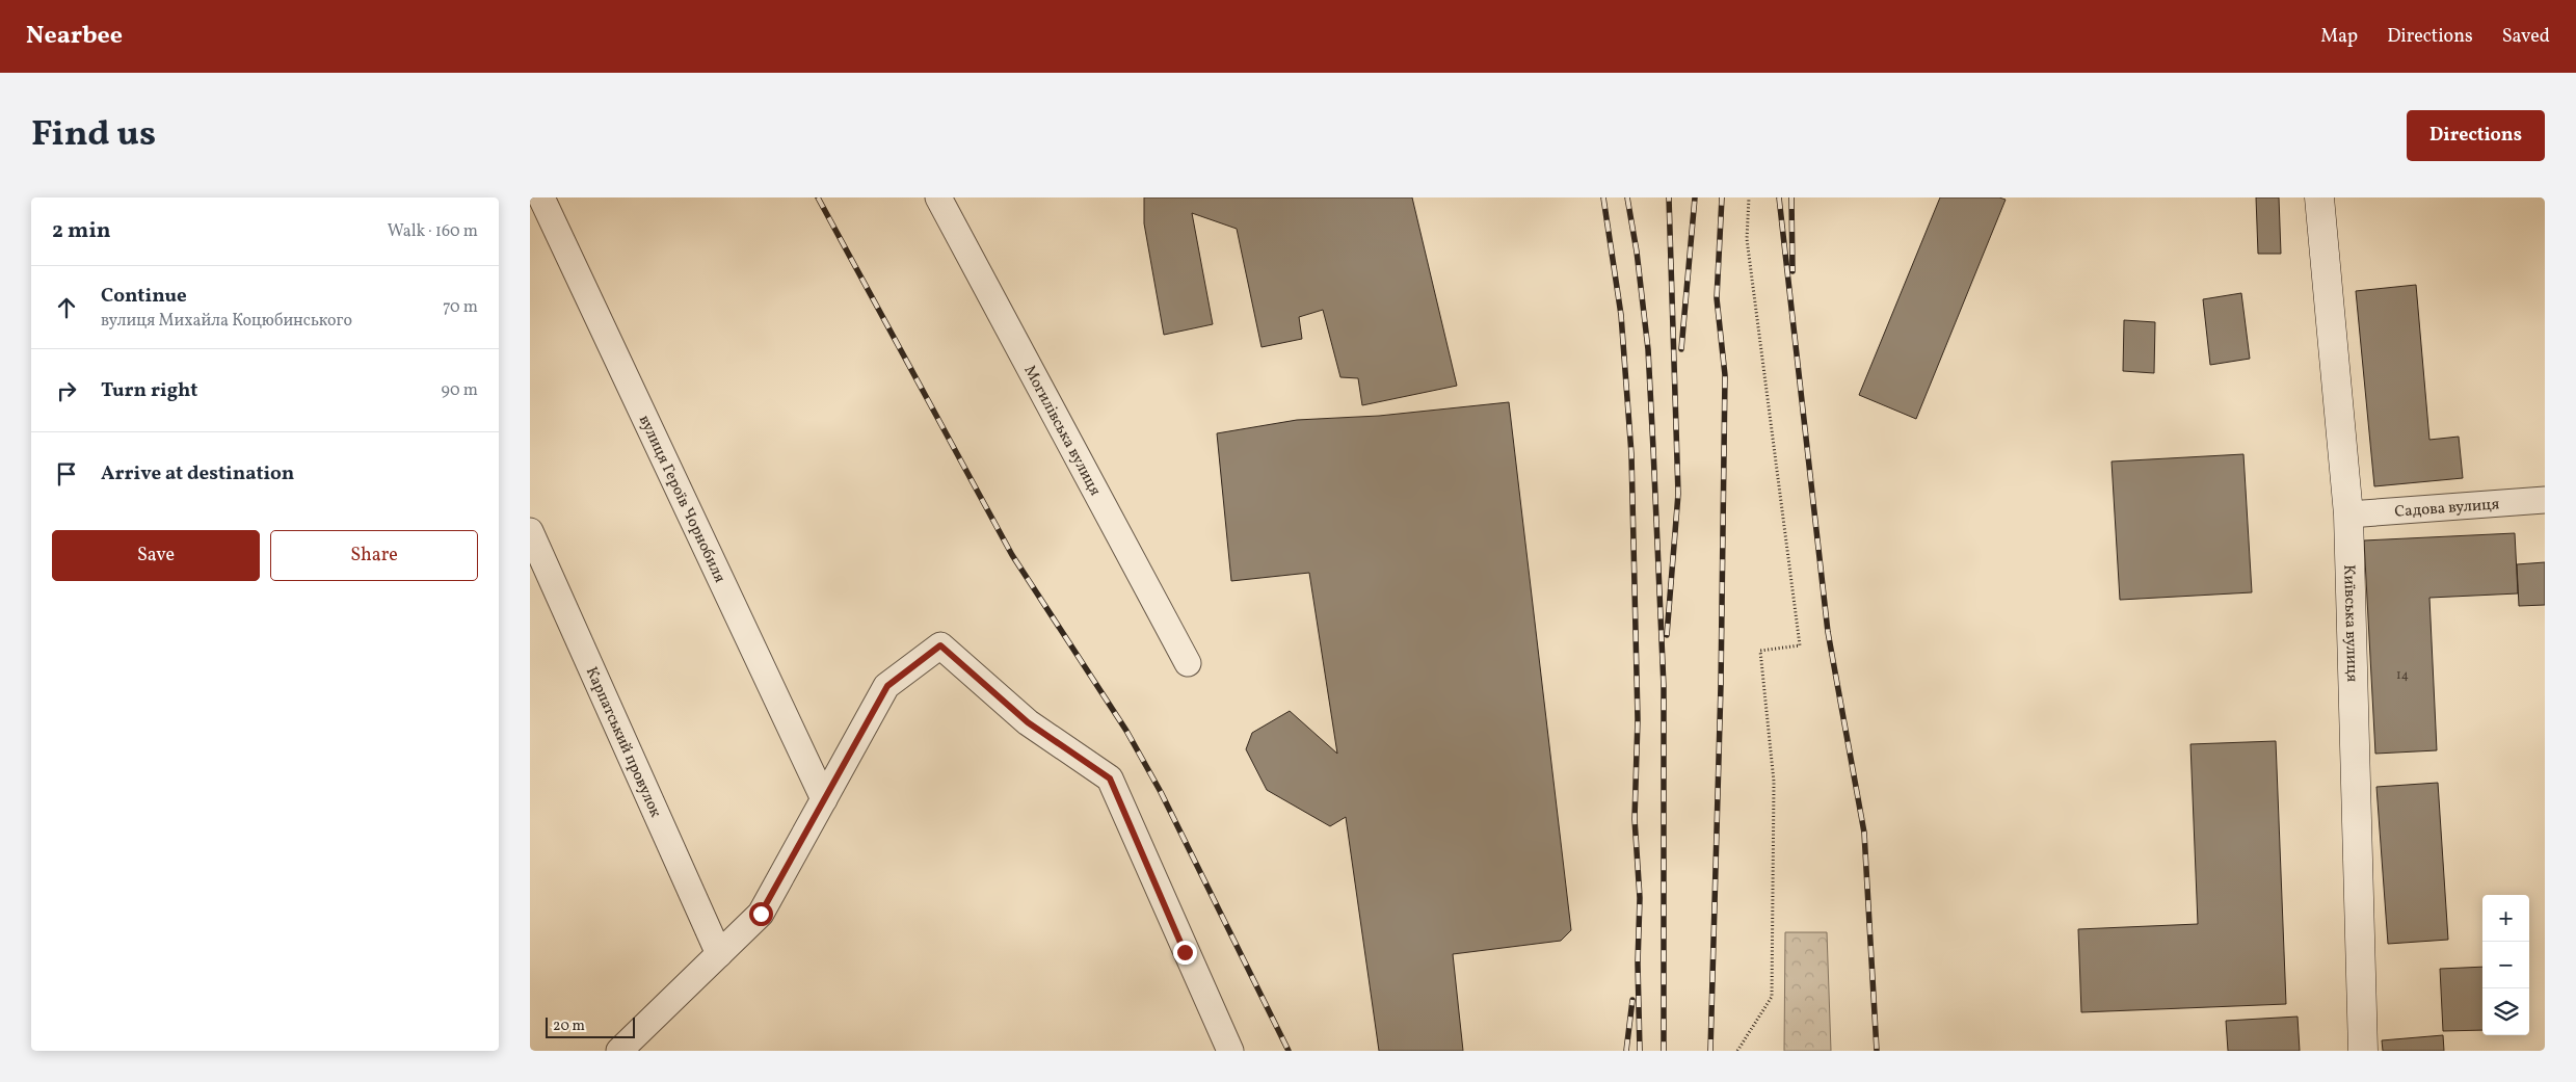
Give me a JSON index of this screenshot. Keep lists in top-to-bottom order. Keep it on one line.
{"streets":{"street":["Могилівська вулиця","вулиця Героїв Чорнобиля","Садова вулиця","Київська вулиця","Карпатський провулок"]},"crossings":[["Садова вулиця","Київська вулиця"]],"house_numbers":["14"],"scale_bar":"20 m","page":{"header":"Nearbee","nav":["Map","Directions","Saved"],"title":"Find us","buttons":["Directions",["Save","Share"]],"heading":["2 min","Walk · 160 m"],"list":[["Continue","вулиця Михайла Коцюбинського","70 m"],["Turn right","90 m"],"Arrive at destination"],"map_buttons":["+","−"],"scale":"20 m"}}
